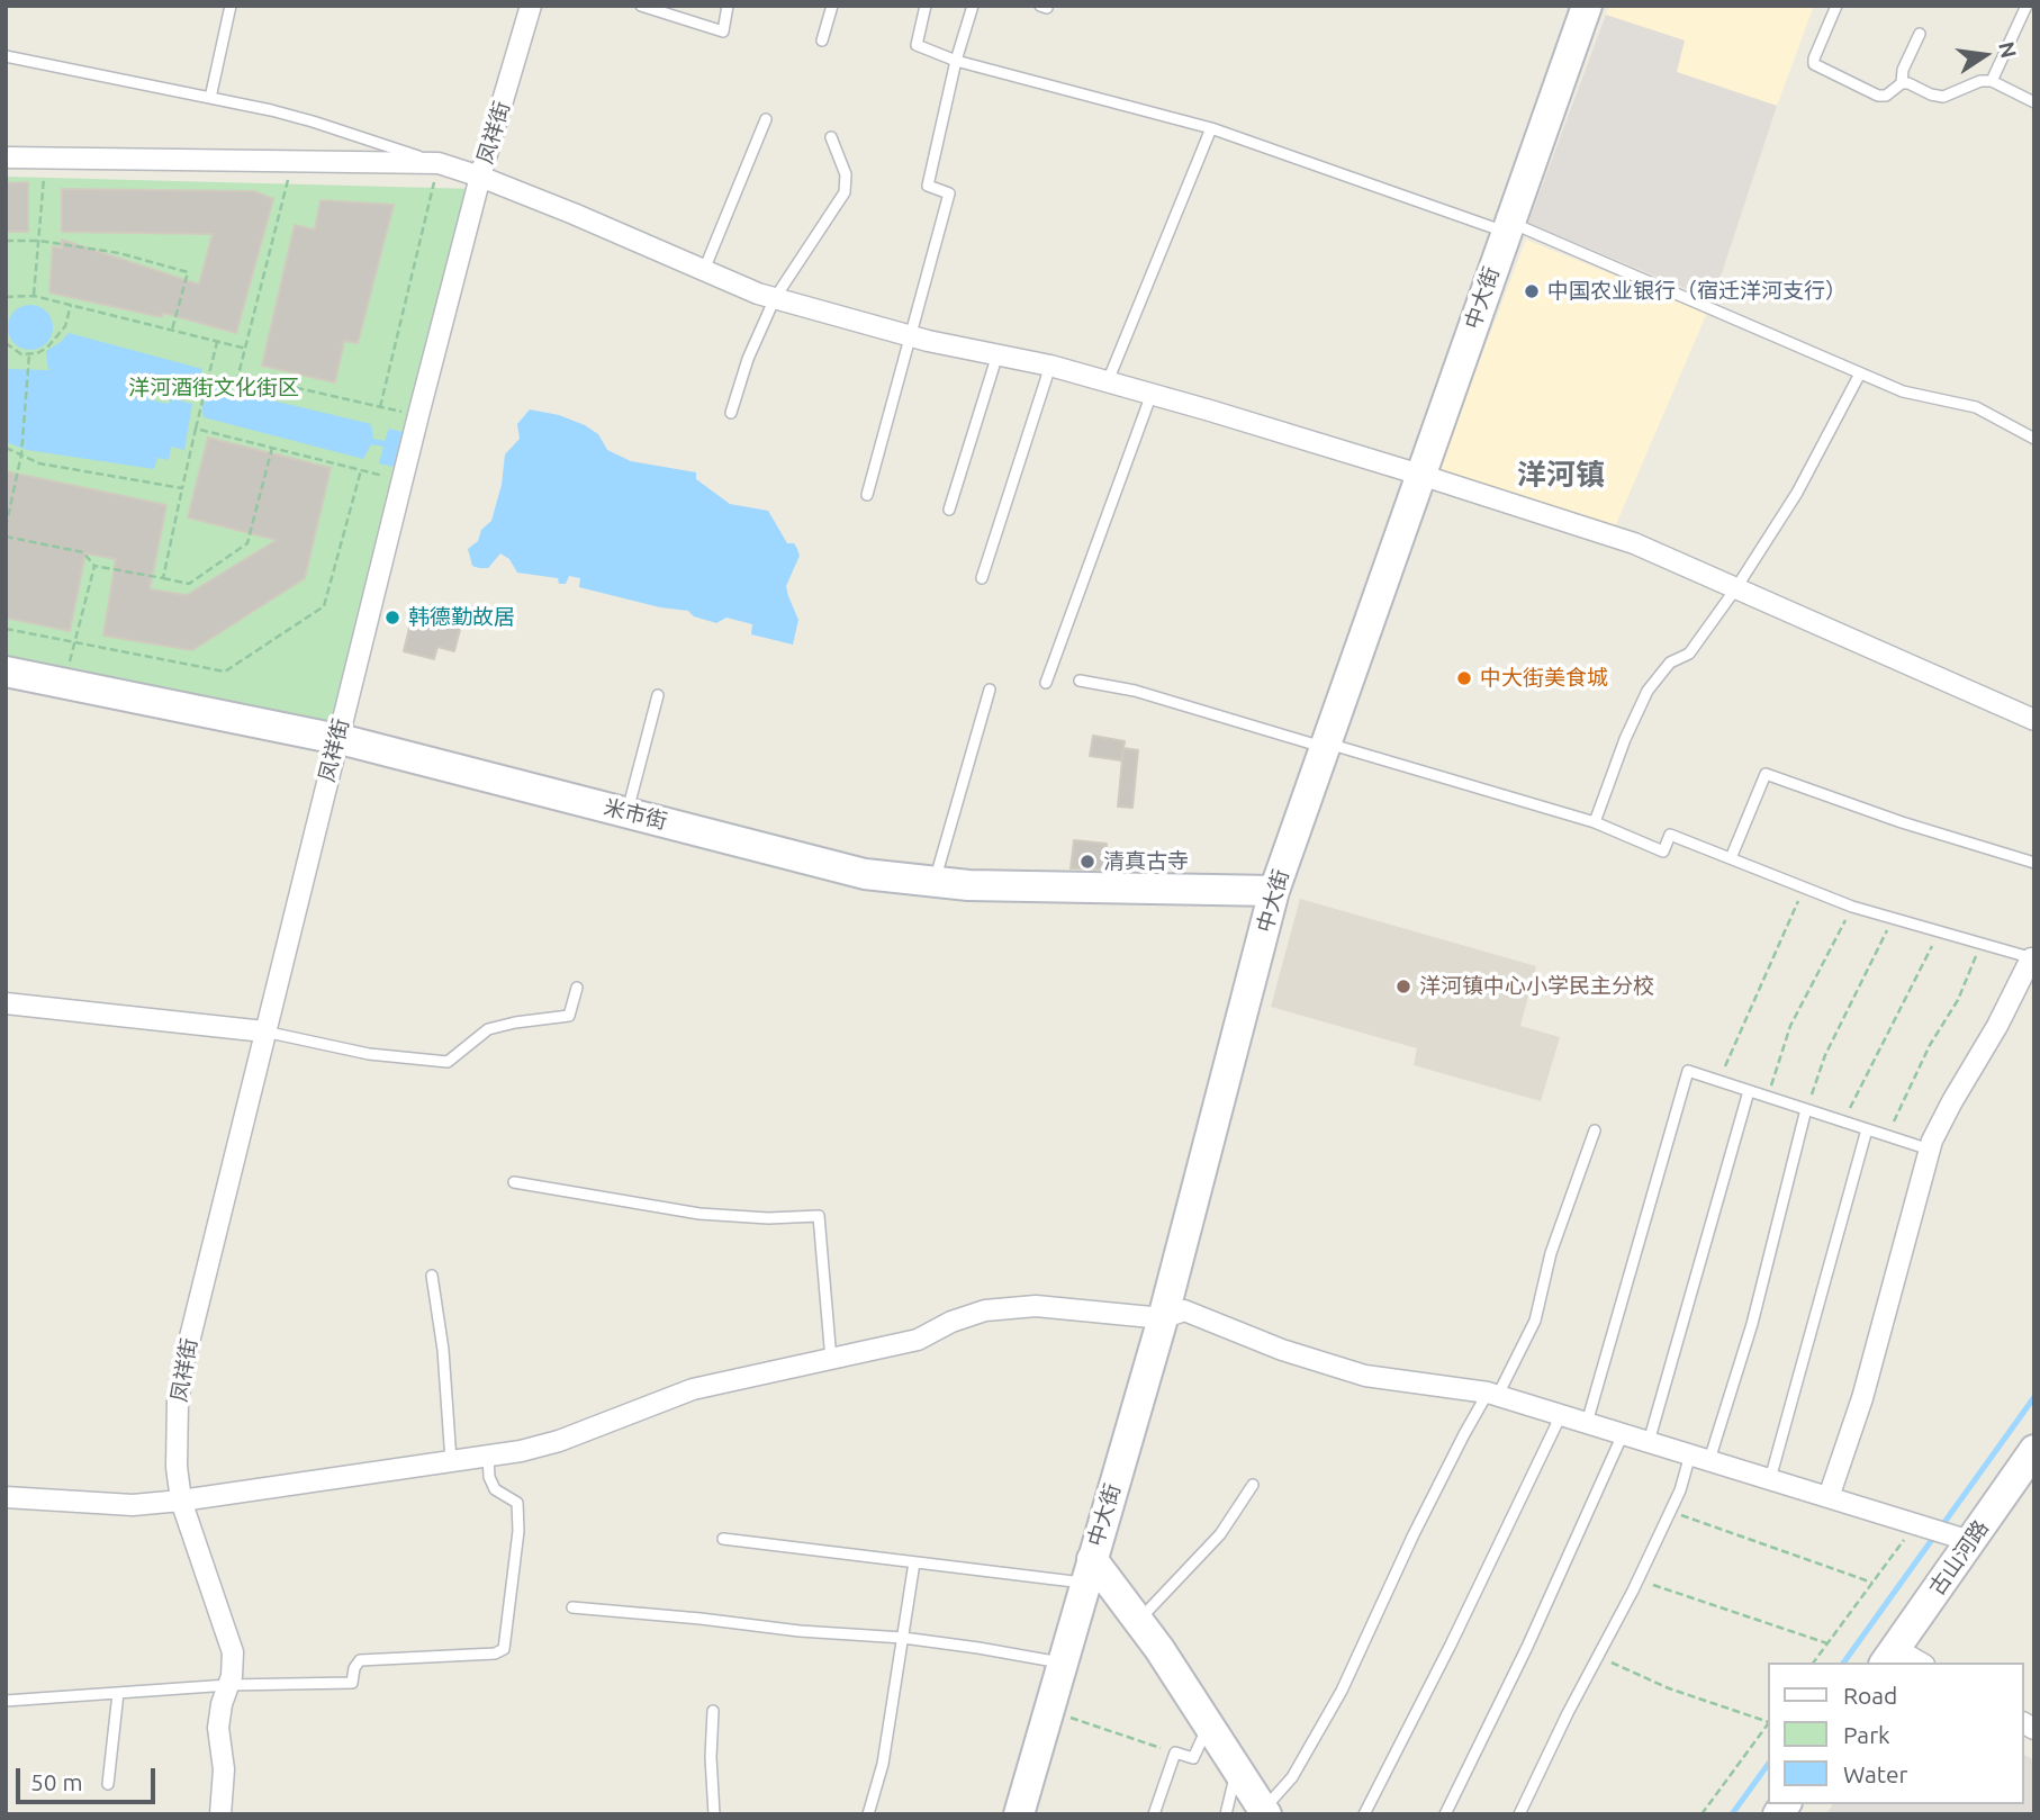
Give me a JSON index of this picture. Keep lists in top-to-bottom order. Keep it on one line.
{"streets":{"street":["凤祥街","中大街","米市街","古山河路"]},"crossings":[["凤祥街","米市街"],["中大街","米市街"]],"districts":["洋河镇"],"parks":["洋河酒街文化街区"],"places":["中国农业银行（宿迁洋河支行）","韩德勤故居","中大街美食城","清真古寺","洋河镇中心小学民主分校"],"legend":["Road","Park","Water"],"scale_bar":"50 m","north":"right"}
